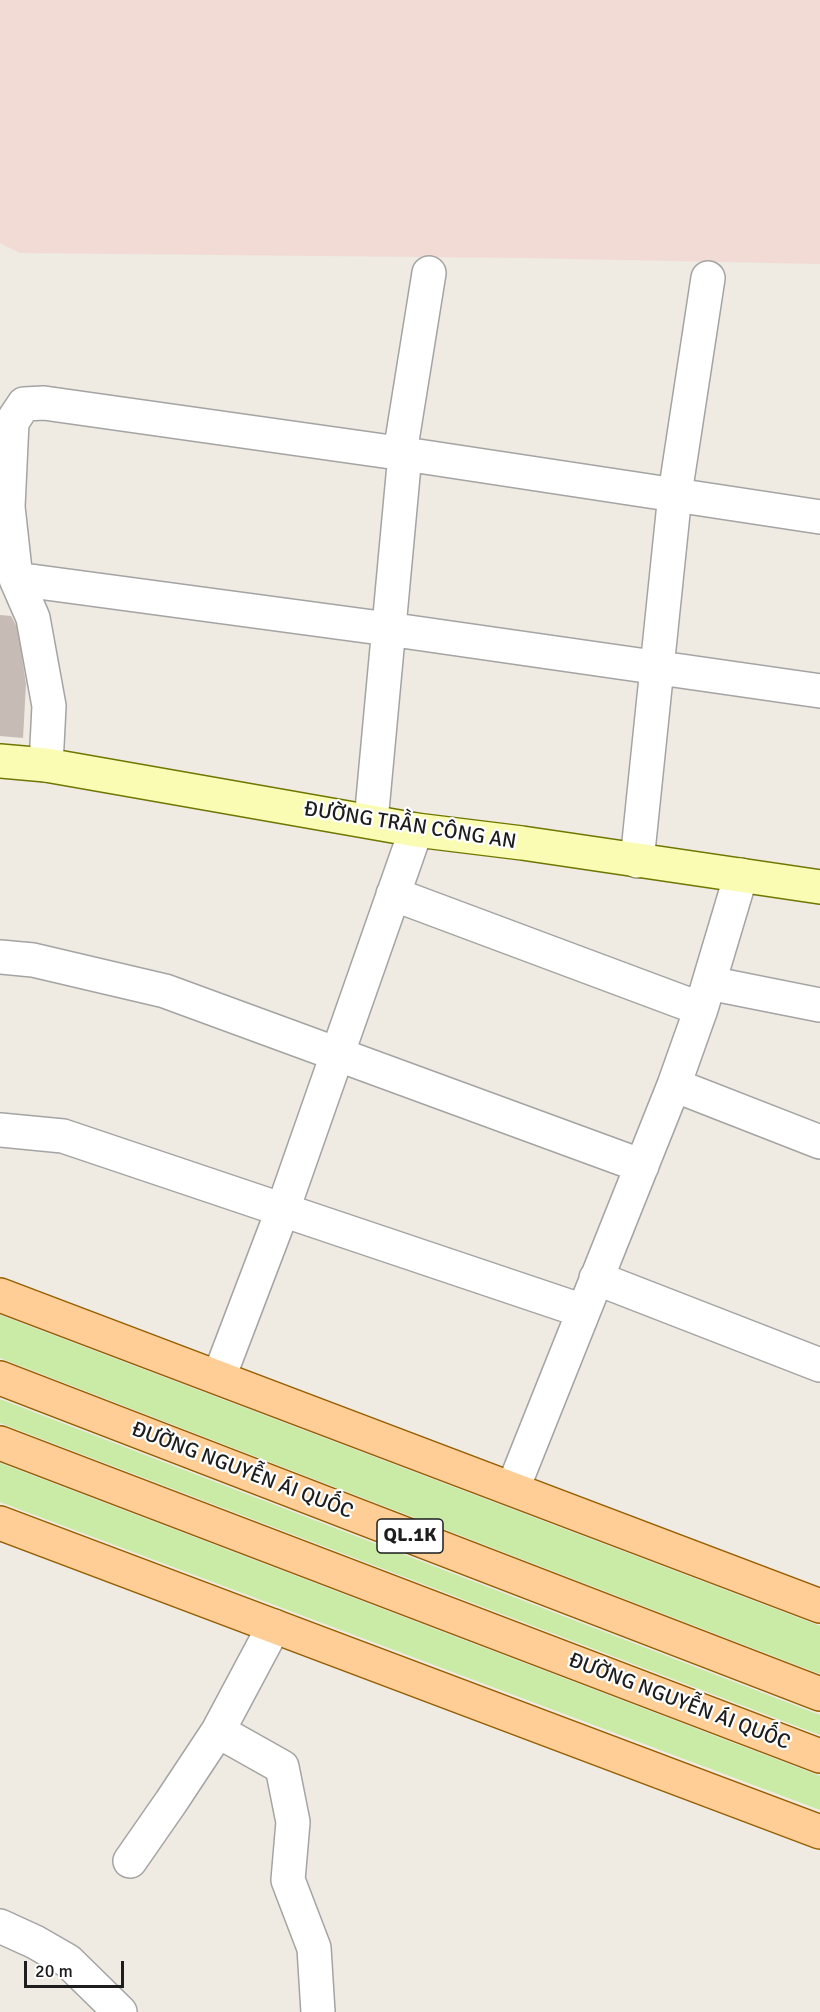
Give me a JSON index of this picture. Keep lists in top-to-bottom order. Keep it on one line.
{"streets":{"main road":["ĐƯỜNG NGUYỄN ÁI QUỐC","QL.1K"],"street":["ĐƯỜNG TRẦN CÔNG AN"]},"scale_bar":"20 m"}
